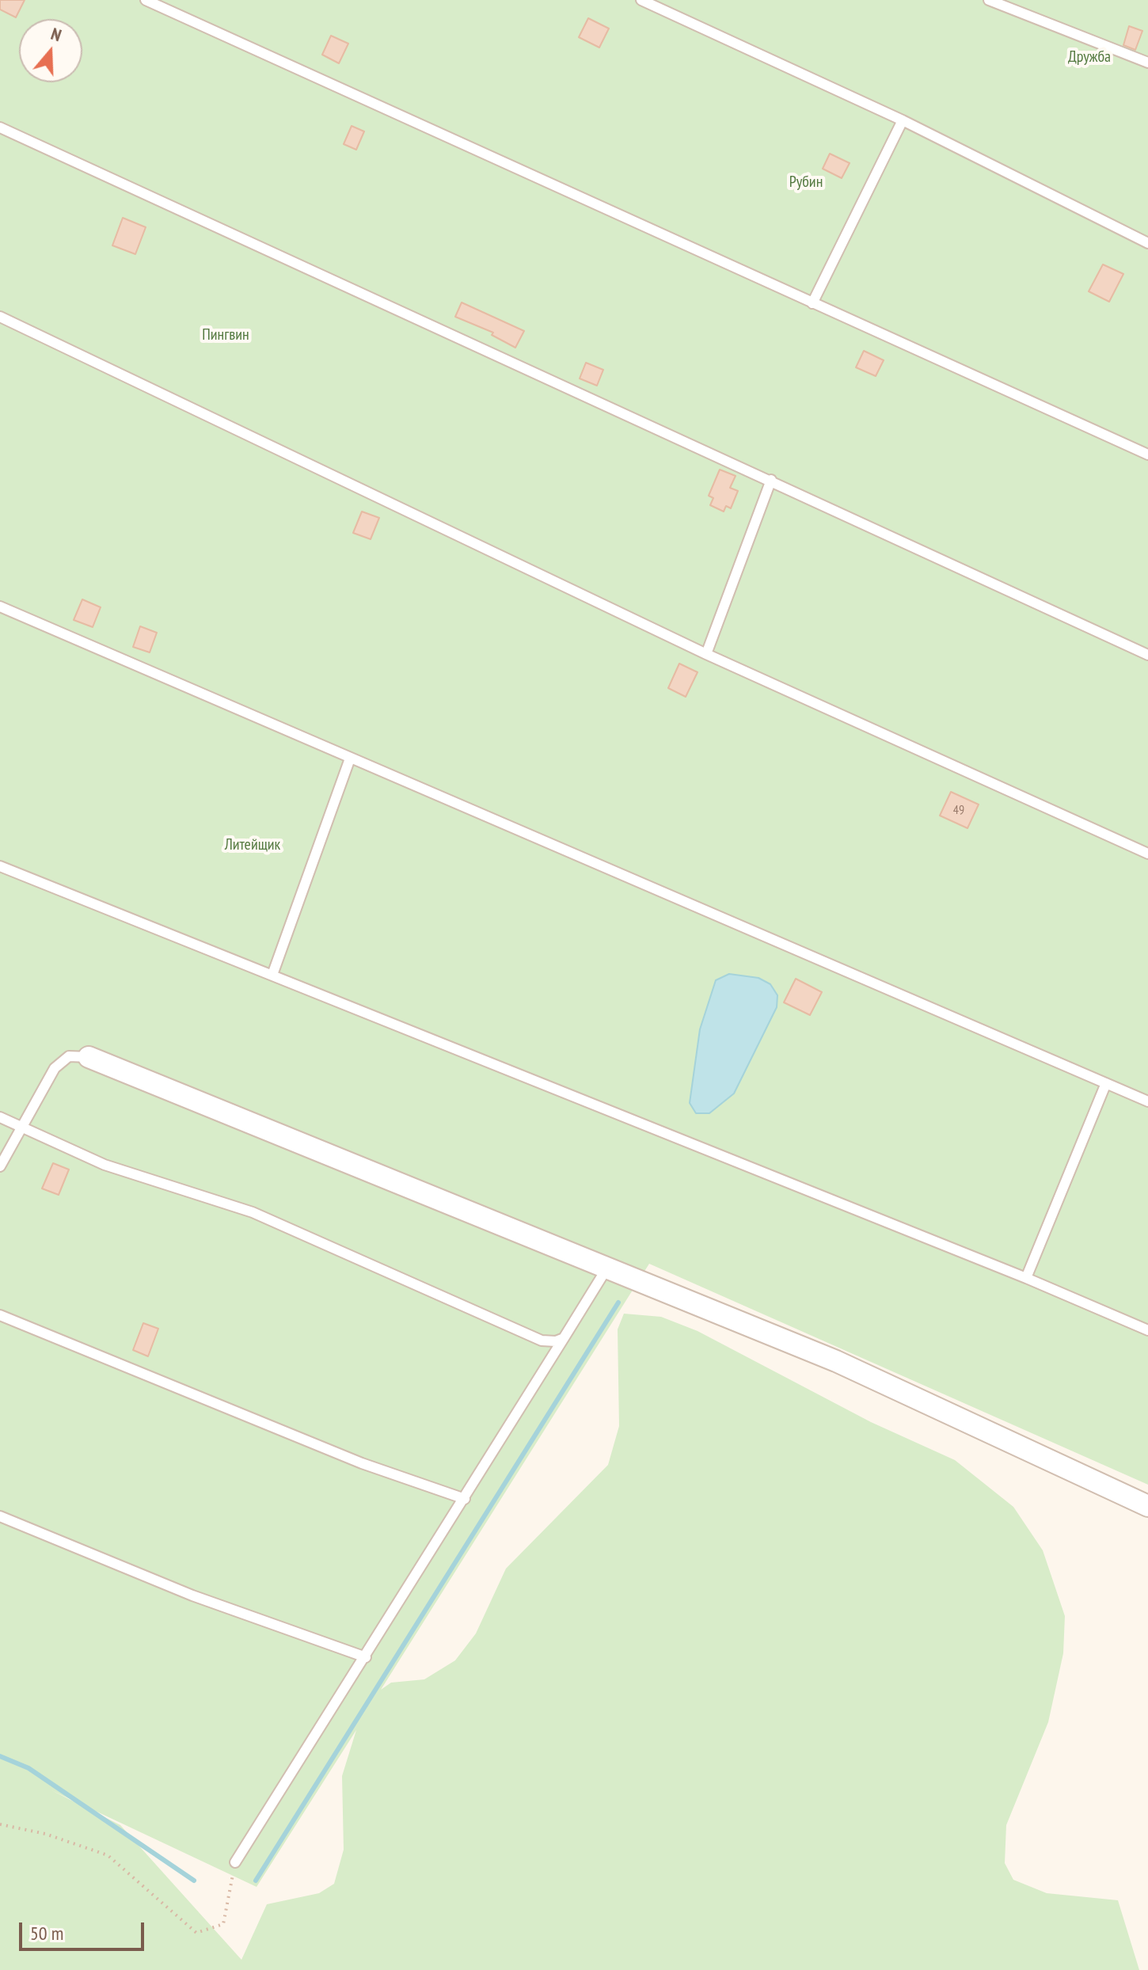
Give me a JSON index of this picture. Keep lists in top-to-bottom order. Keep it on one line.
{"parks":["Дружба","Рубин","Пингвин","Литейщик"],"house_numbers":["49"],"scale_bar":"50 m","north":"top"}
